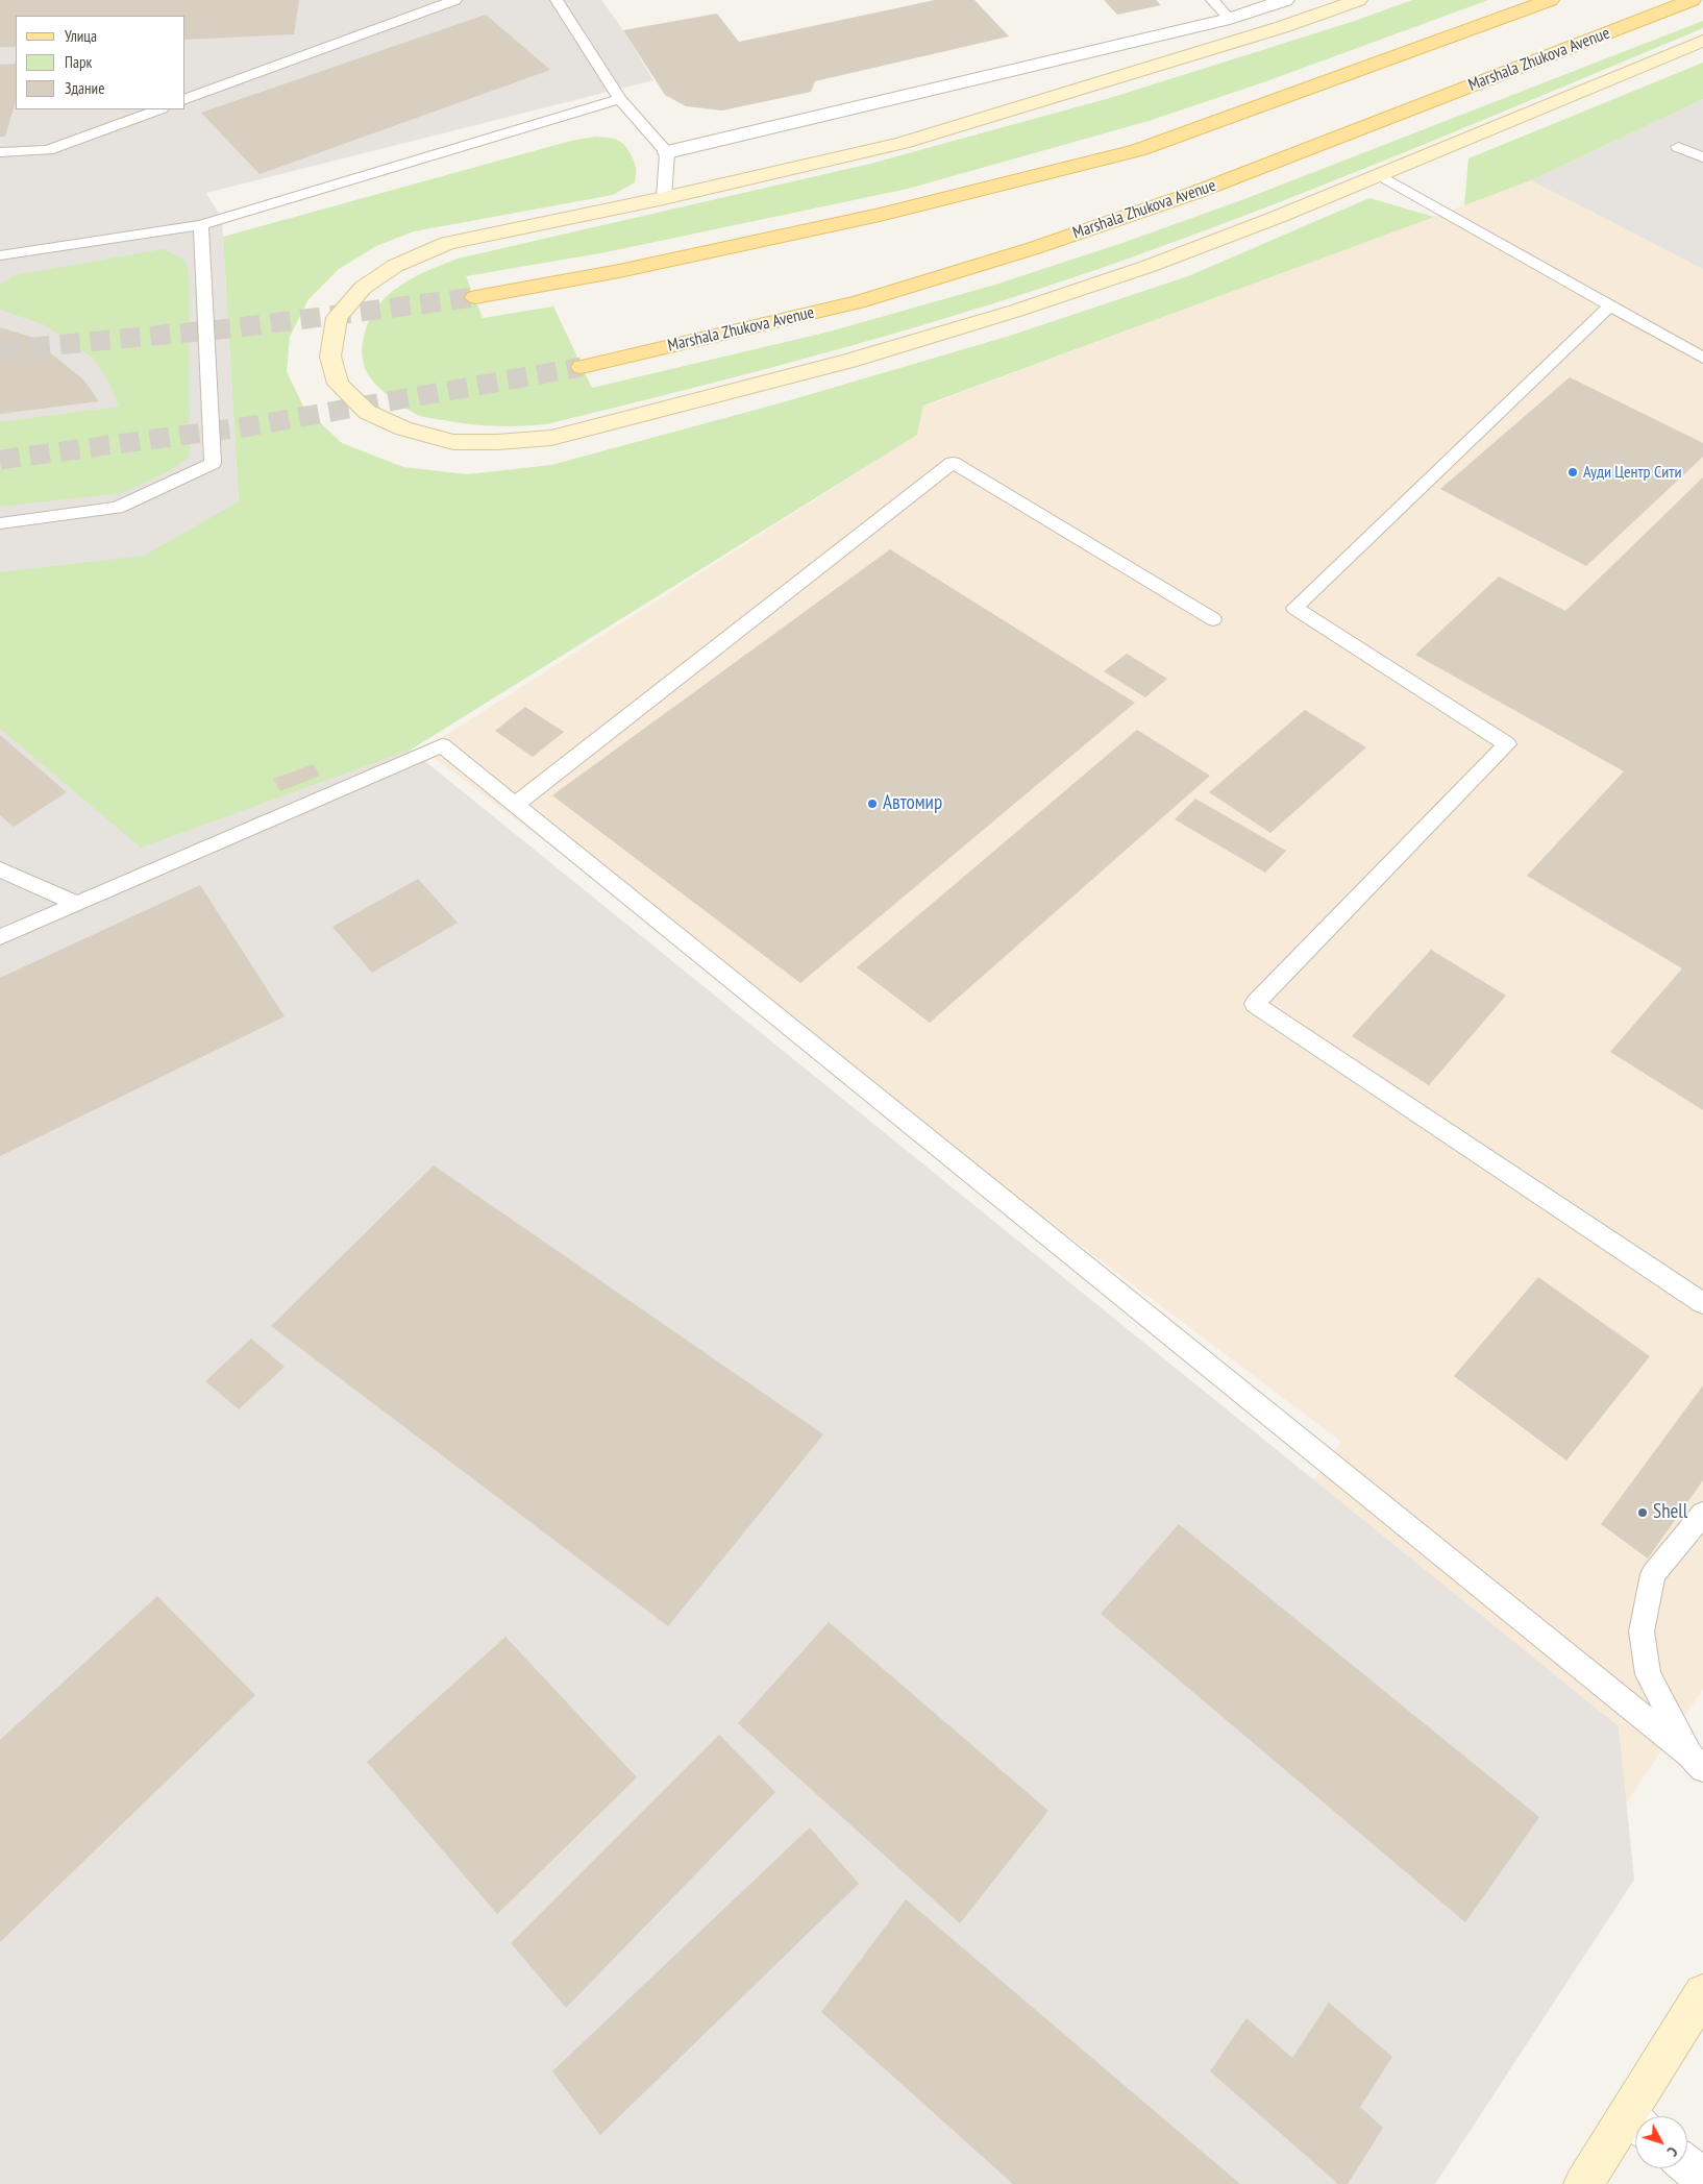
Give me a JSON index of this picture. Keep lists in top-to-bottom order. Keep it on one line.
{"streets":{"main road":["Marshala Zhukova Avenue"]},"places":["Ауди Центр Сити","Автомир","Shell"],"legend":["Улица","Парк","Здание"],"north":"bottom right"}
